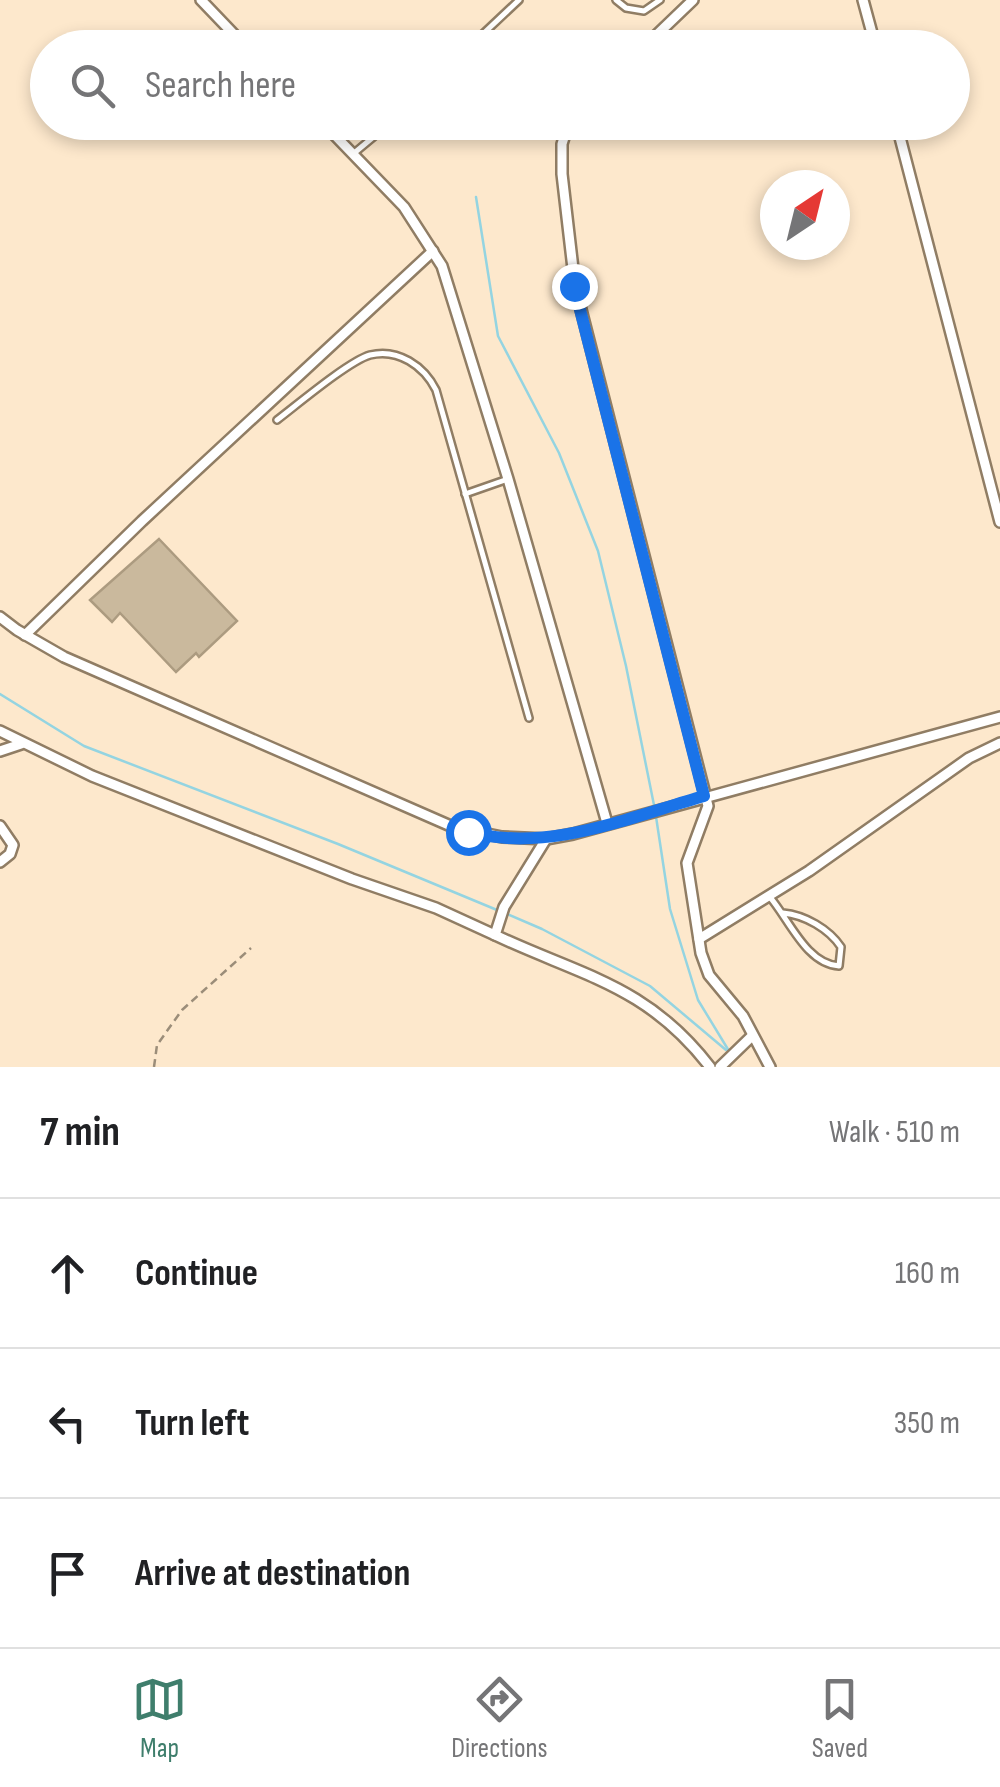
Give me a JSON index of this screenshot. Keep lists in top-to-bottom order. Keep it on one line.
{"north":"top right","page":{"search":"Search here","heading":["7 min","Walk · 510 m"],"list":[["Continue","160 m"],["Turn left","350 m"],"Arrive at destination"],"nav":["Map","Directions","Saved"]}}
